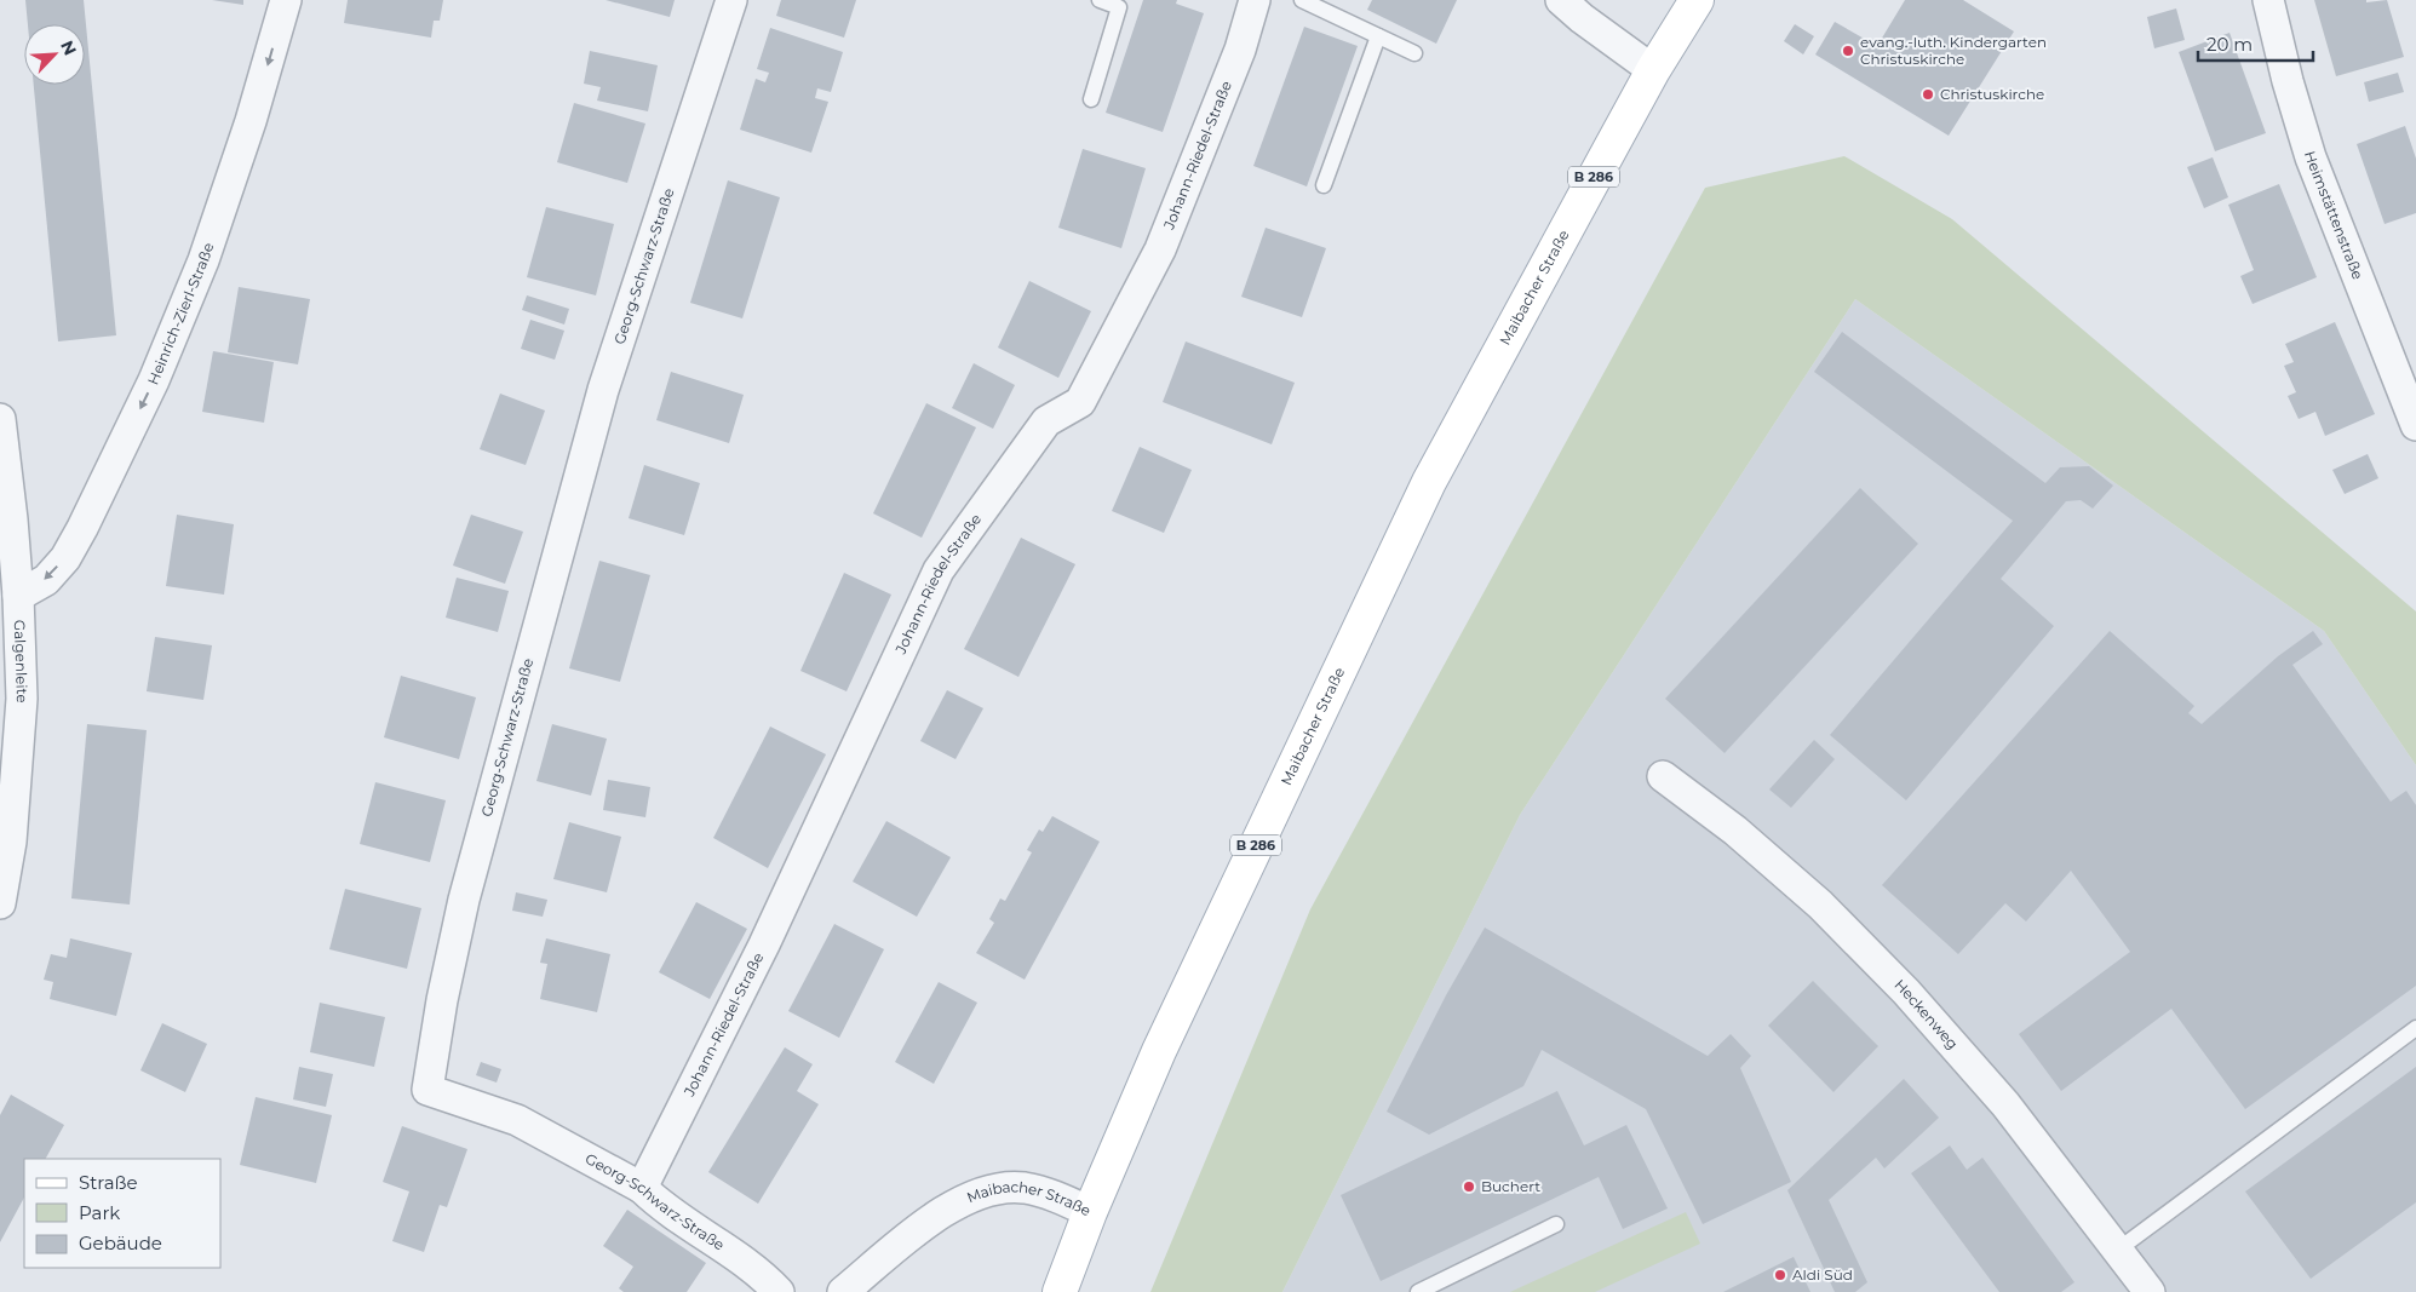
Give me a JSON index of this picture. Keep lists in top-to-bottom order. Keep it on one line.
{"streets":{"main road":["B 286","Maibacher Straße"],"street":["Johann-Riedel-Straße","Heimstättenstraße","Georg-Schwarz-Straße","Heinrich-Zierl-Straße","Galgenleite","Heckenweg"]},"crossings":[["Johann-Riedel-Straße","Georg-Schwarz-Straße"],["B 286","Maibacher Straße"],["Heinrich-Zierl-Straße","Galgenleite"]],"one_way":["Heinrich-Zierl-Straße"],"places":["evang.-luth. Kindergarten Christuskirche","Christuskirche","Buchert","Aldi Süd"],"legend":["Straße","Park","Gebäude"],"scale_bar":"20 m","north":"top right"}
